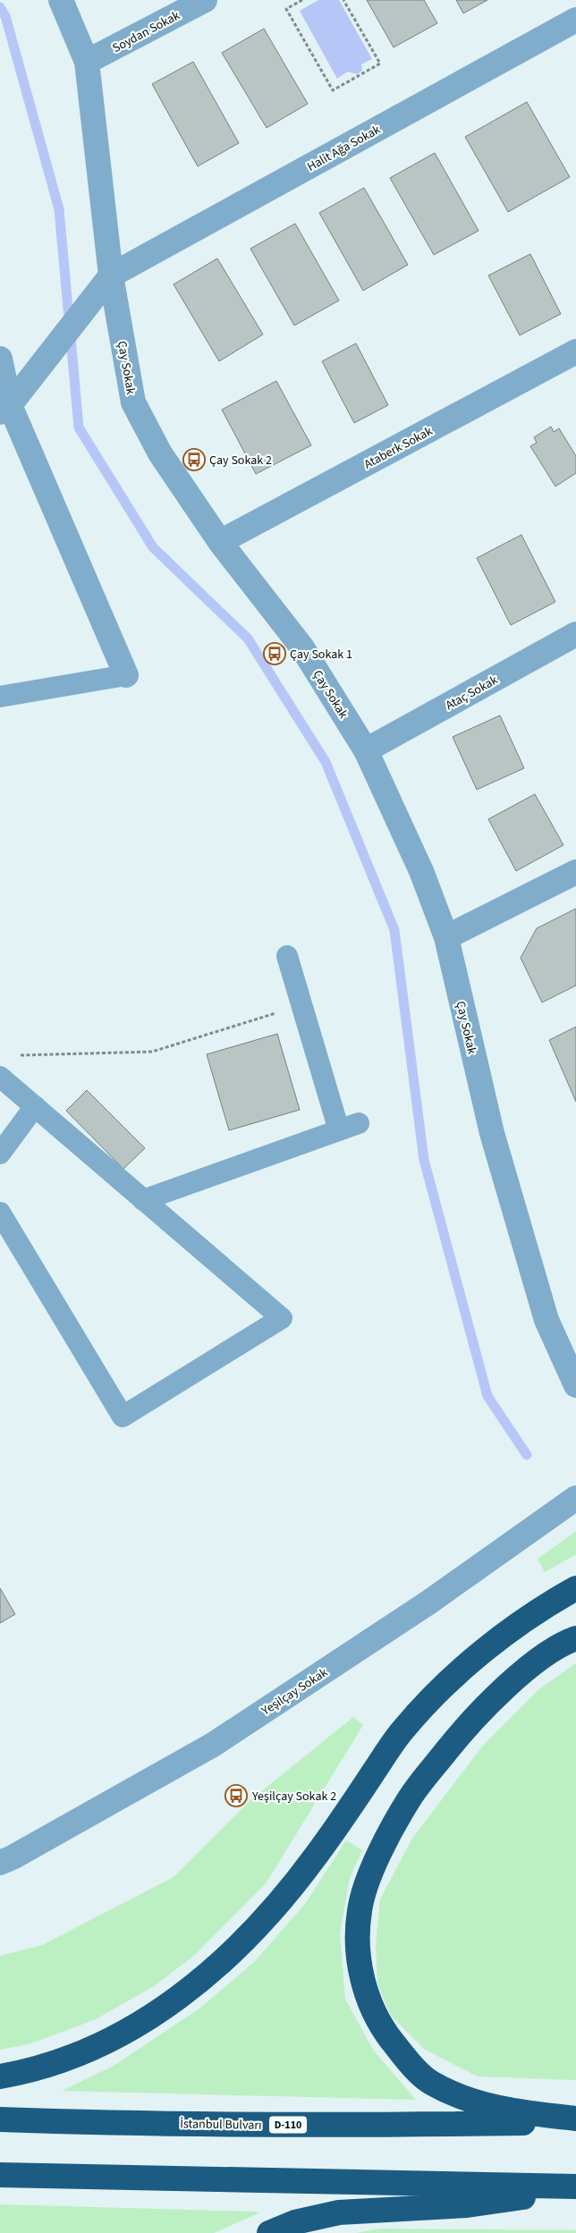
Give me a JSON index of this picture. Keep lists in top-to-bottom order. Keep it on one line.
{"streets":{"highway":["İstanbul Bulvarı","D-110"],"street":["Soydan Sokak","Halit Ağa Sokak","Çay Sokak","Ataberk Sokak","Ataç Sokak","Yeşilçay Sokak"]},"crossings":[["Soydan Sokak","Çay Sokak"],["Halit Ağa Sokak","Çay Sokak"],["Çay Sokak","Ataberk Sokak"],["Çay Sokak","Ataç Sokak"]],"places":{"bus stop":["Çay Sokak 2","Çay Sokak 1","Yeşilçay Sokak 2"]}}
